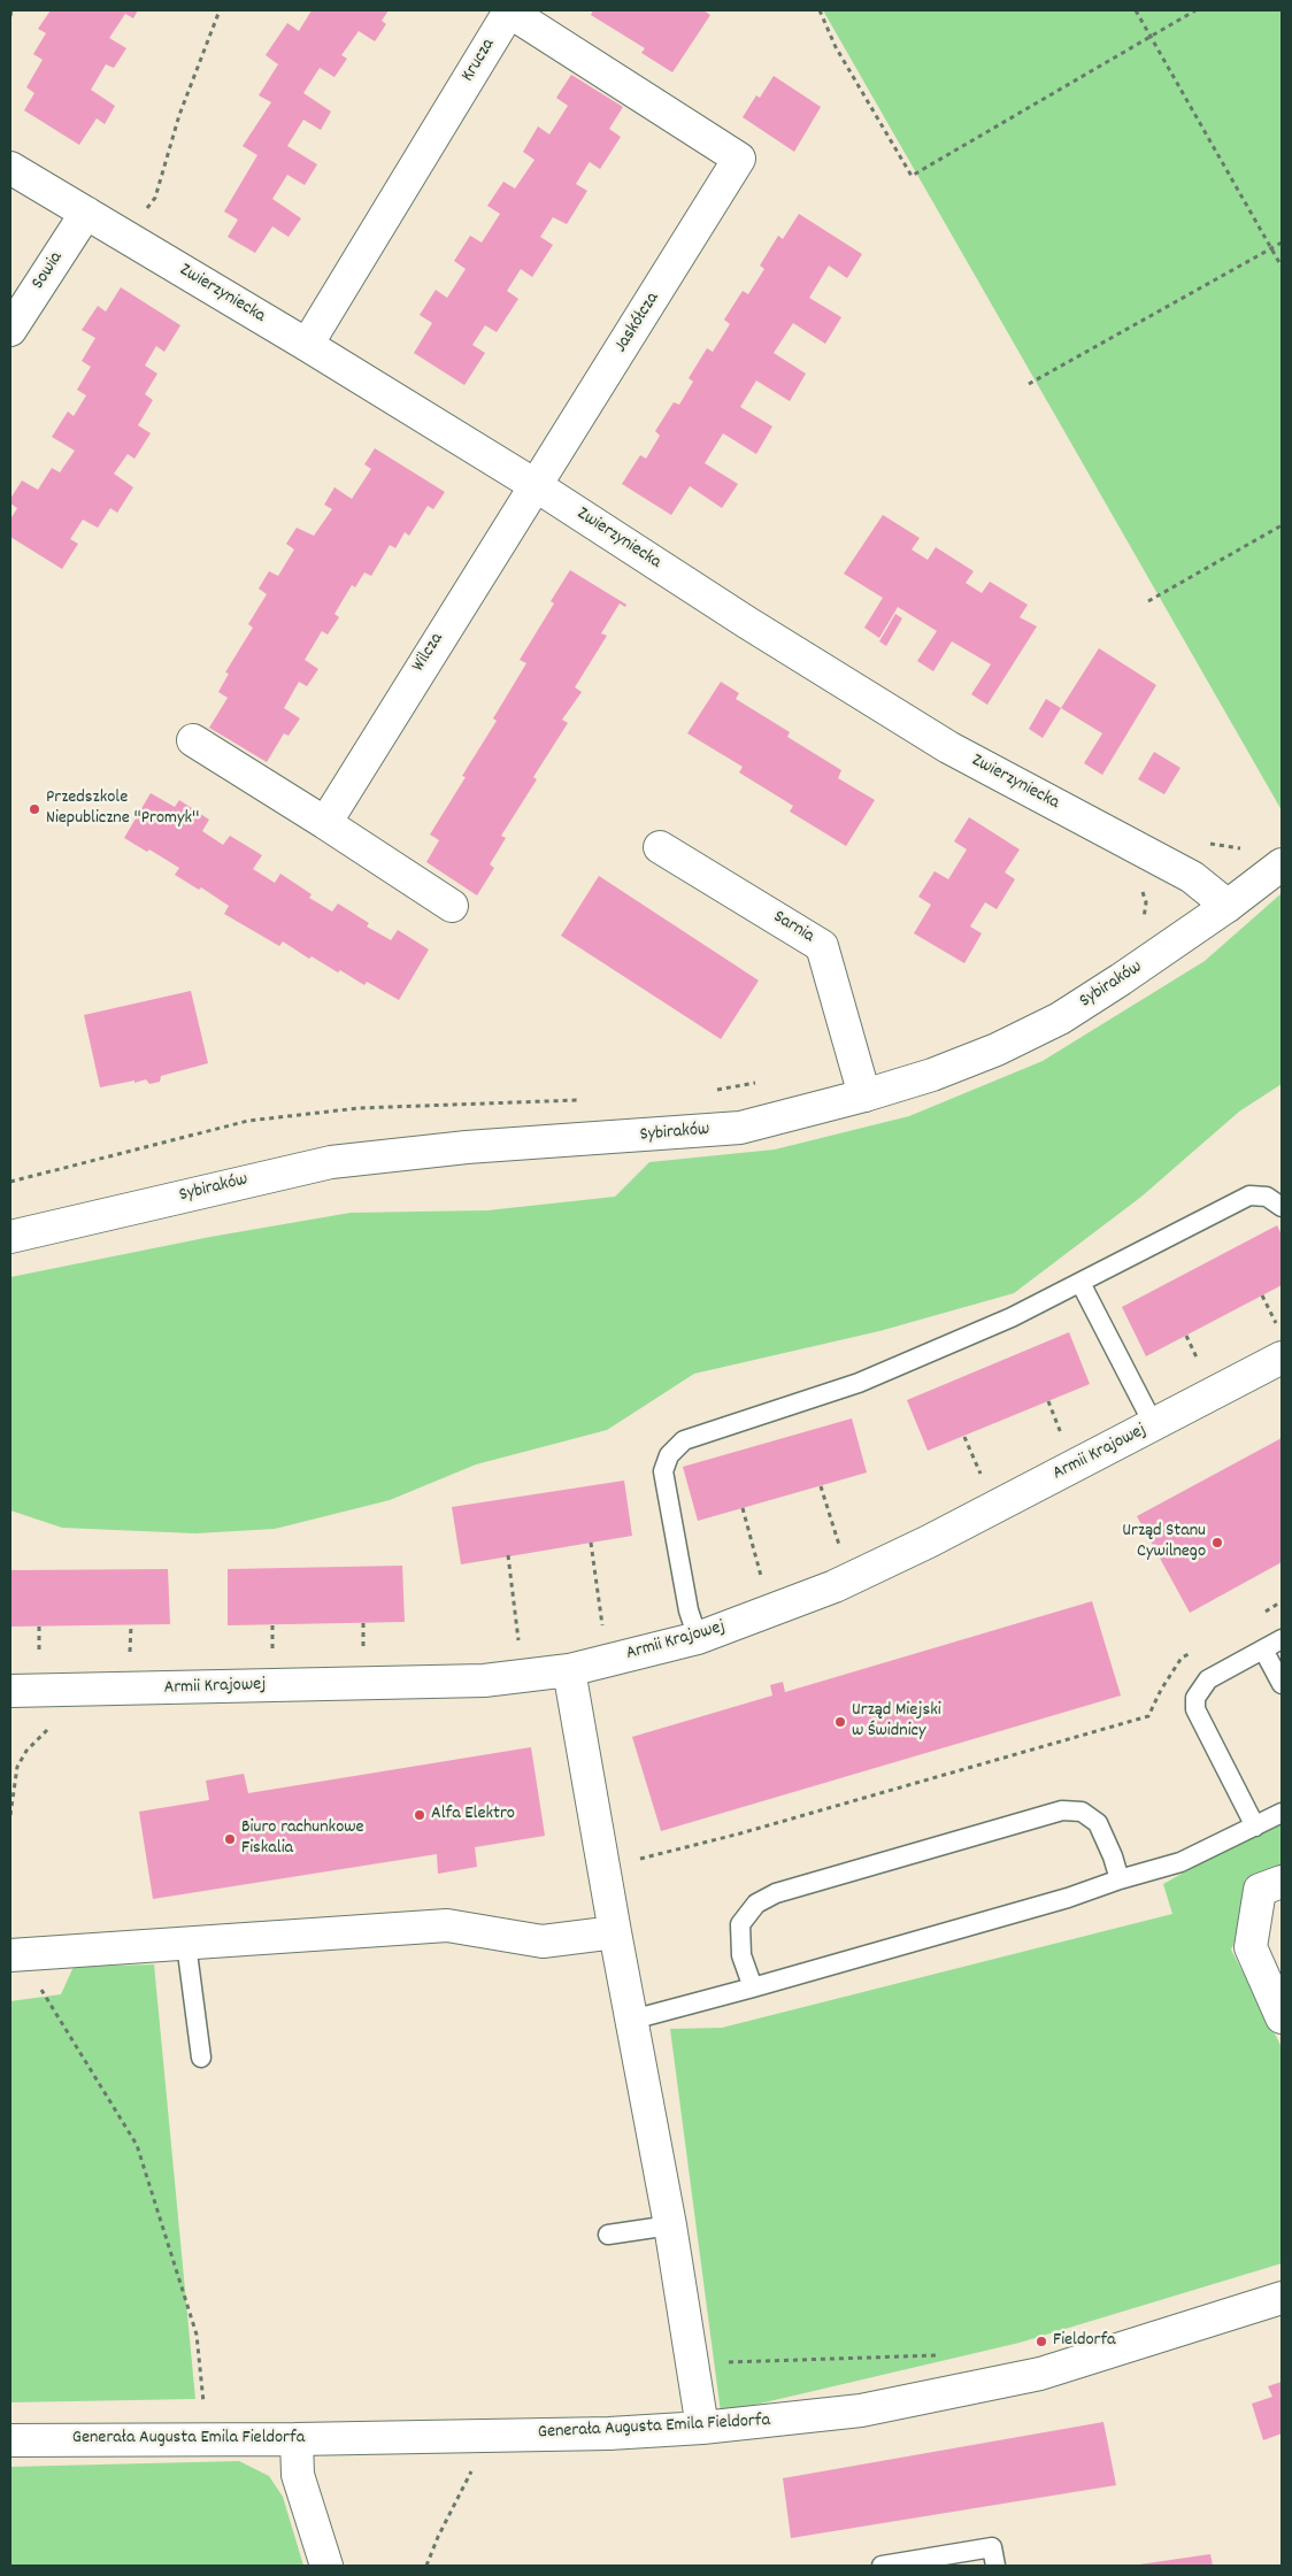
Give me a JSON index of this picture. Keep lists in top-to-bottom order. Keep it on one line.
{"streets":{"street":["Krucza","Sowia","Zwierzyniecka","Jaskółcza","Wilcza","Sarnia","Sybiraków","Armii Krajowej","Generała Augusta Emila Fieldorfa"]},"crossings":[["Krucza","Zwierzyniecka"],["Krucza","Jaskółcza"],["Sowia","Zwierzyniecka"],["Zwierzyniecka","Jaskółcza"],["Zwierzyniecka","Wilcza"],["Zwierzyniecka","Sybiraków"],["Jaskółcza","Wilcza"],["Sarnia","Sybiraków"]],"places":["Przedszkole Niepubliczne ''Promyk''","Urząd Stanu Cywilnego","Urząd Miejski w Świdnicy","Alfa Elektro","Biuro rachunkowe Fiskalia","Fieldorfa"]}
